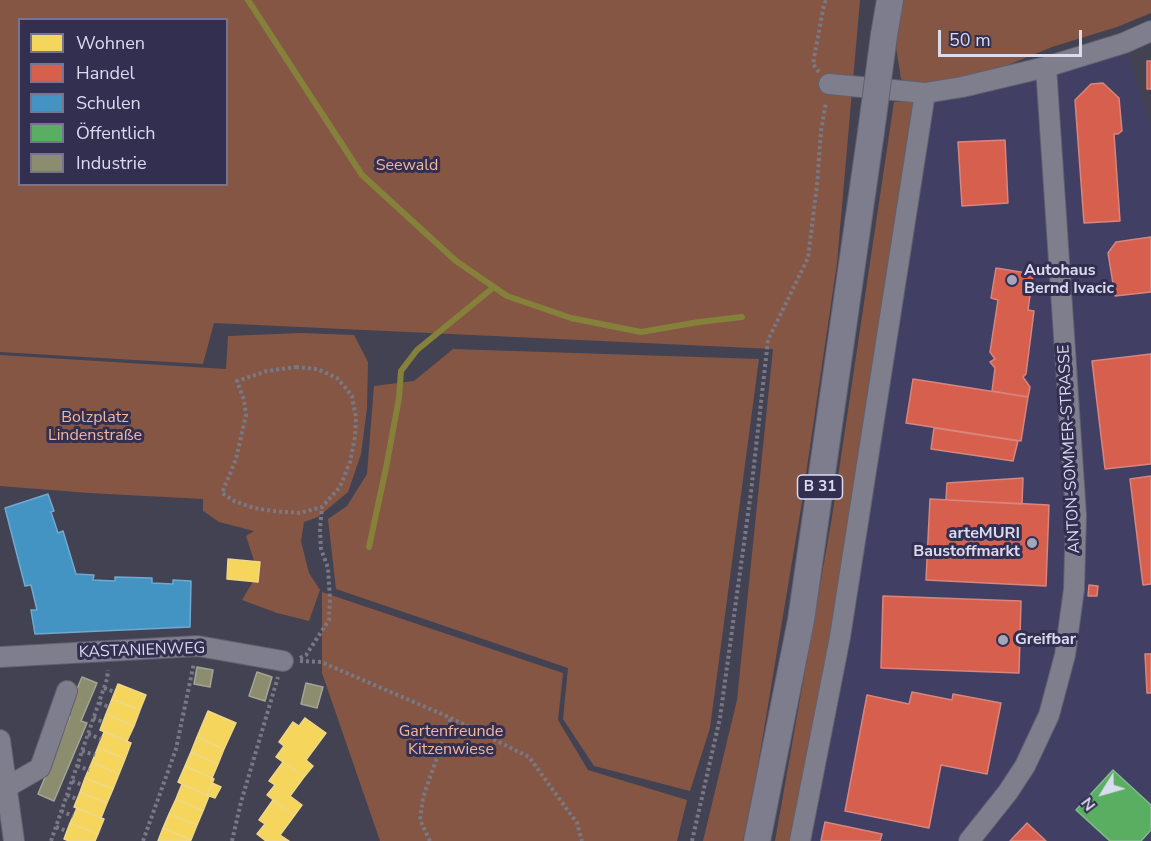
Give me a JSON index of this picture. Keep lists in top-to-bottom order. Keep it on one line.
{"streets":{"main road":["B 31"],"street":["ANTON-SOMMER-STRASSE","KASTANIENWEG"]},"parks":["Seewald","Bolzplatz Lindenstraße","Gartenfreunde Kitzenwiese"],"places":["Autohaus Bernd Ivacic","arteMURI Baustoffmarkt","Greifbar"],"legend":["Wohnen","Handel","Schulen","Öffentlich","Industrie"],"scale_bar":"50 m","north":"bottom left"}
